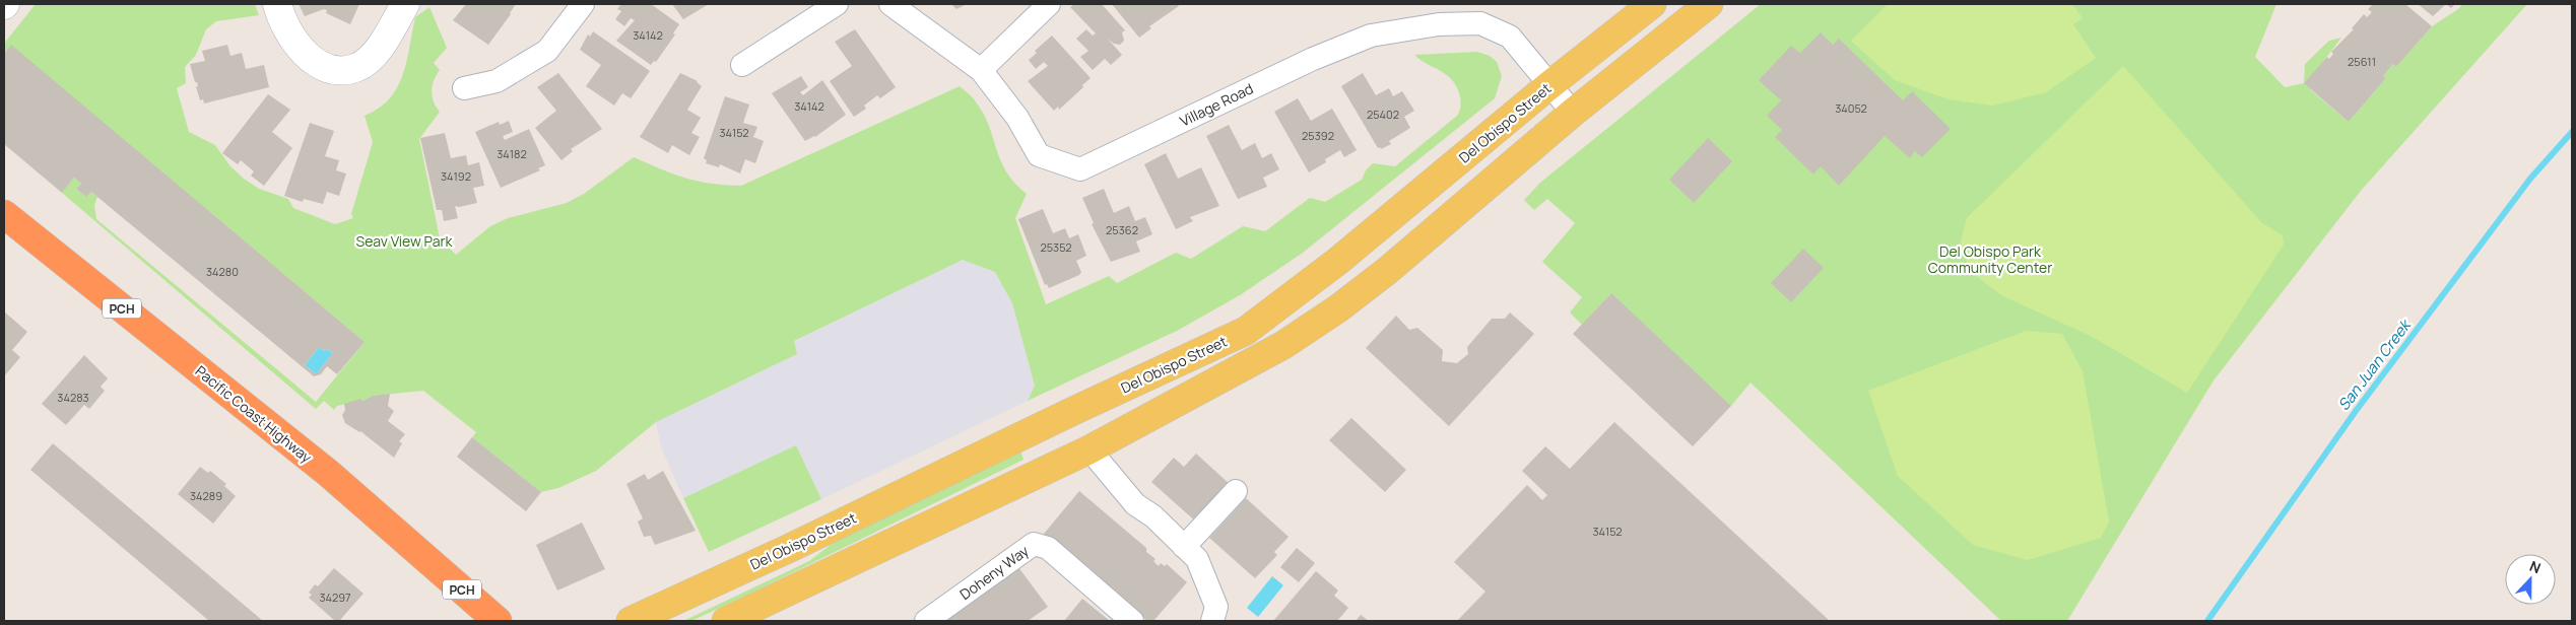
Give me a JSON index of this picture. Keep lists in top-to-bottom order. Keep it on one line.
{"streets":{"highway":["PCH","Pacific Coast Highway"],"main road":["Del Obispo Street"],"street":["Village Road","Doheny Way"]},"crossings":[["Village Road","Del Obispo Street"]],"water":["San Juan Creek"],"parks":["Seav View Park","Del Obispo Park Community Center"],"house_numbers":["34142","25611","34142","34052","25402","34152","25392","34182","34192","25362","25352","34280","34283","34289","34152","34297"],"north":"top"}
